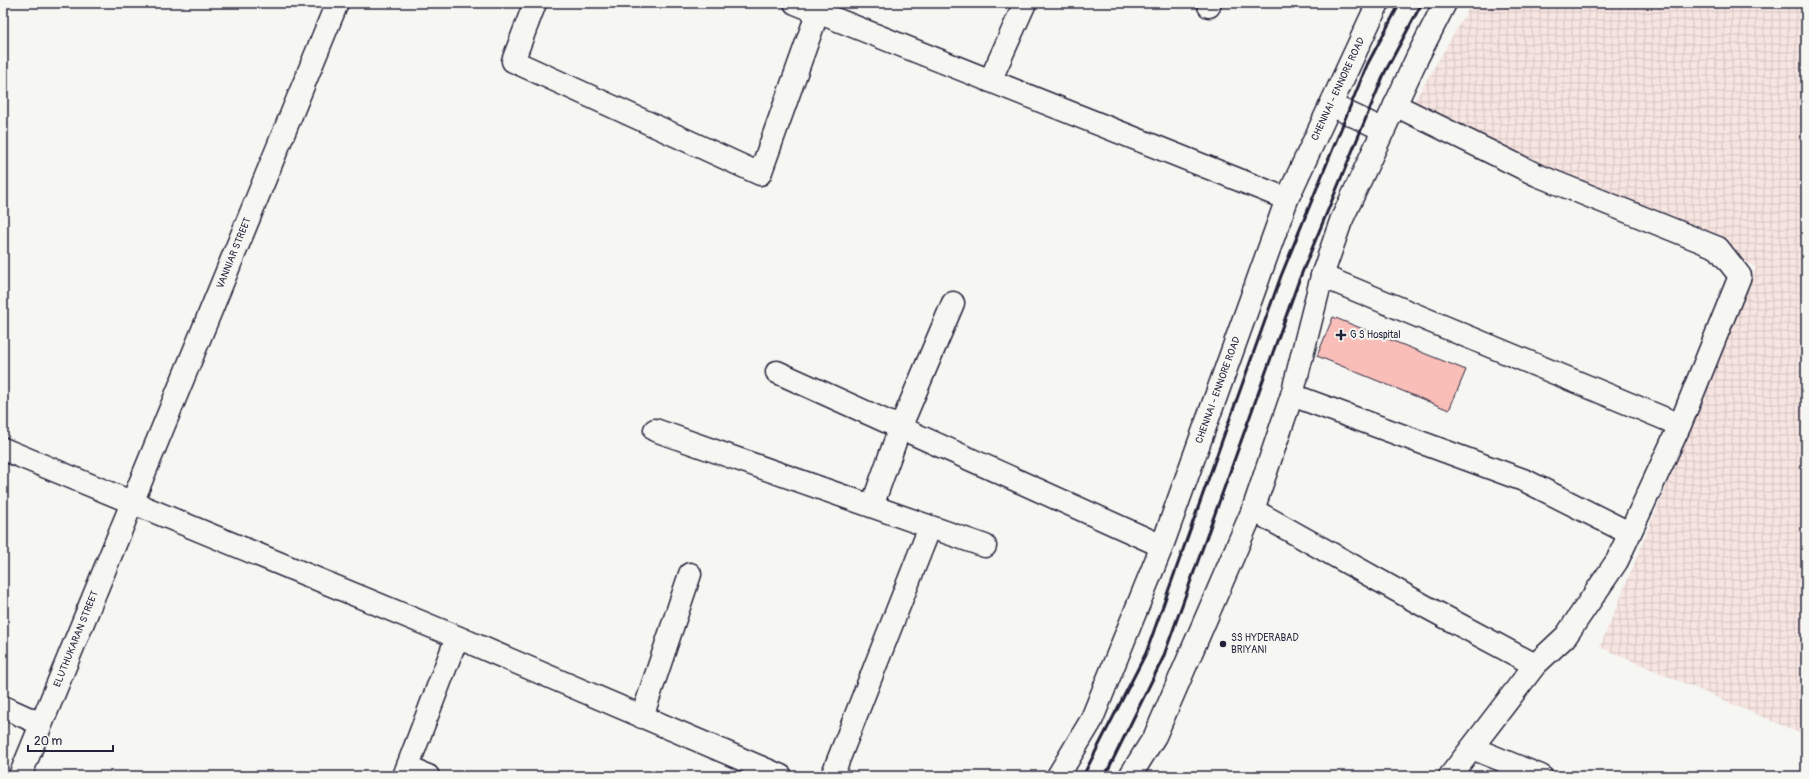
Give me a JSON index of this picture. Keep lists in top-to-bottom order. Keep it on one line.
{"streets":{"street":["CHENNAI - ENNORE ROAD","VANNIAR STREET","ELUTHUKARAN STREET"]},"crossings":[["VANNIAR STREET","ELUTHUKARAN STREET"]],"places":{"health":["G S Hospital"],"other":["SS HYDERABAD BRIYANI"]},"scale_bar":"20 m"}
